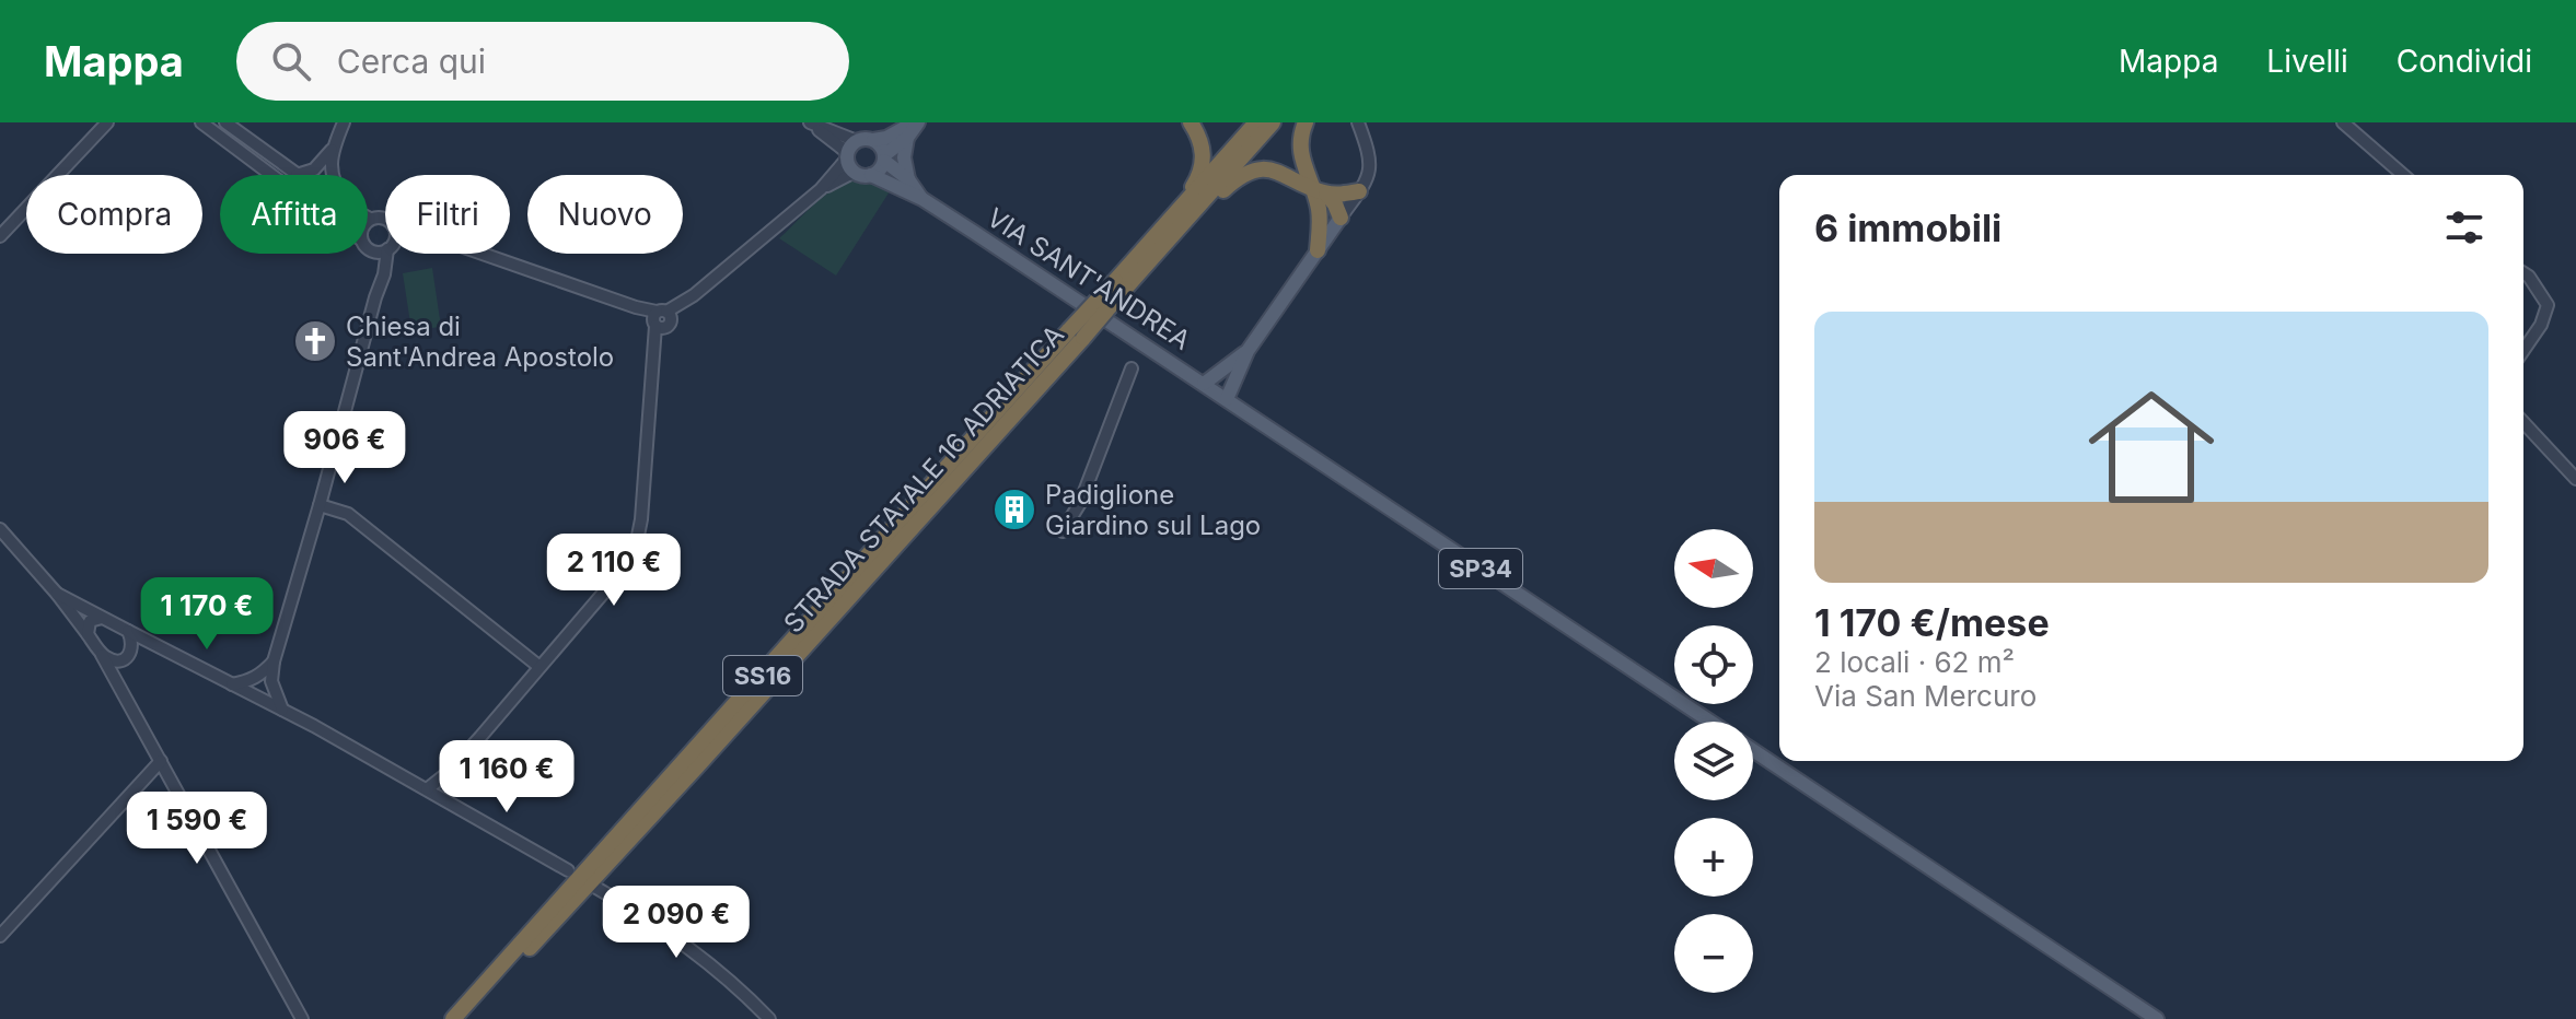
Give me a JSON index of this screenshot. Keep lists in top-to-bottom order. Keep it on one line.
{"streets":{"highway":["STRADA STATALE 16 ADRIATICA","SS16"],"main road":["VIA SANT'ANDREA","SP34"]},"crossings":[["VIA SANT'ANDREA","SP34"]],"places":{"church":["Chiesa di Sant'Andrea Apostolo"],"building":["Padiglione Giardino sul Lago"]},"north":"left","page":{"header":"Mappa","search":"Cerca qui","nav":["Mappa","Livelli","Condividi"],"chip":["Compra","Affitta","Filtri","Nuovo"],"heading":"6 immobili","list":[{"name":"1 170 €/mese","note":"2 locali · 62 m² · Via San Mercuro"}],"price":["906 €","2 110 €","1 170 €","1 160 €","1 590 €","2 090 €"],"map_buttons":["+","−"]}}
